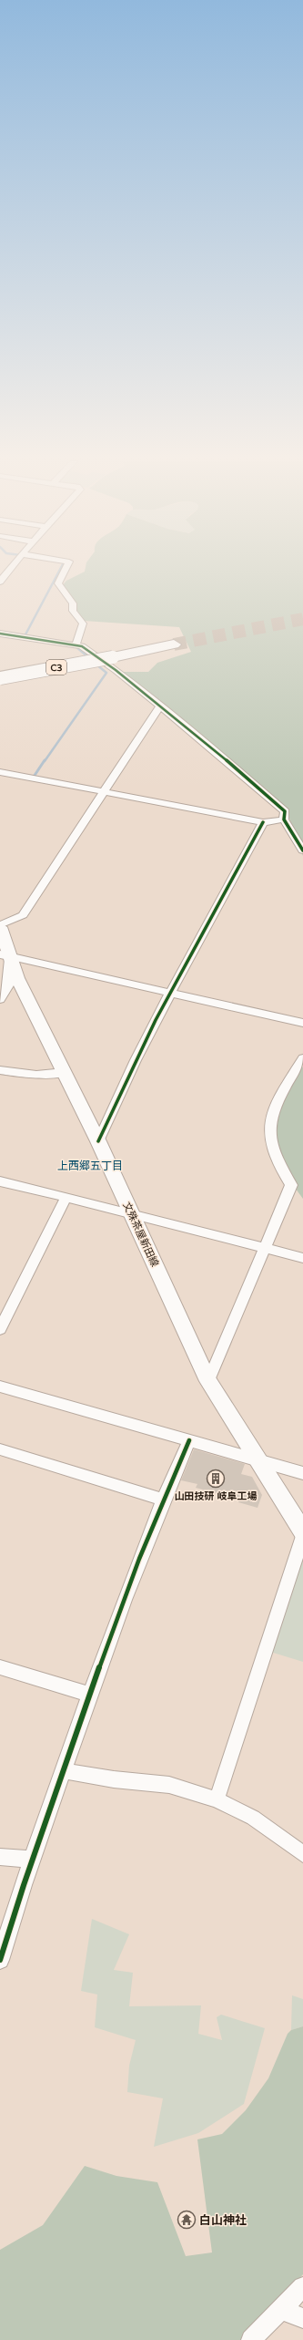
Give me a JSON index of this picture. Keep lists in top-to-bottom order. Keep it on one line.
{"streets":{"highway":["C3"],"main road":["文殊茶屋新田線"]},"districts":["上西郷五丁目"],"places":{"building":["山田技研 岐阜工場"],"temple":["白山神社"]}}
